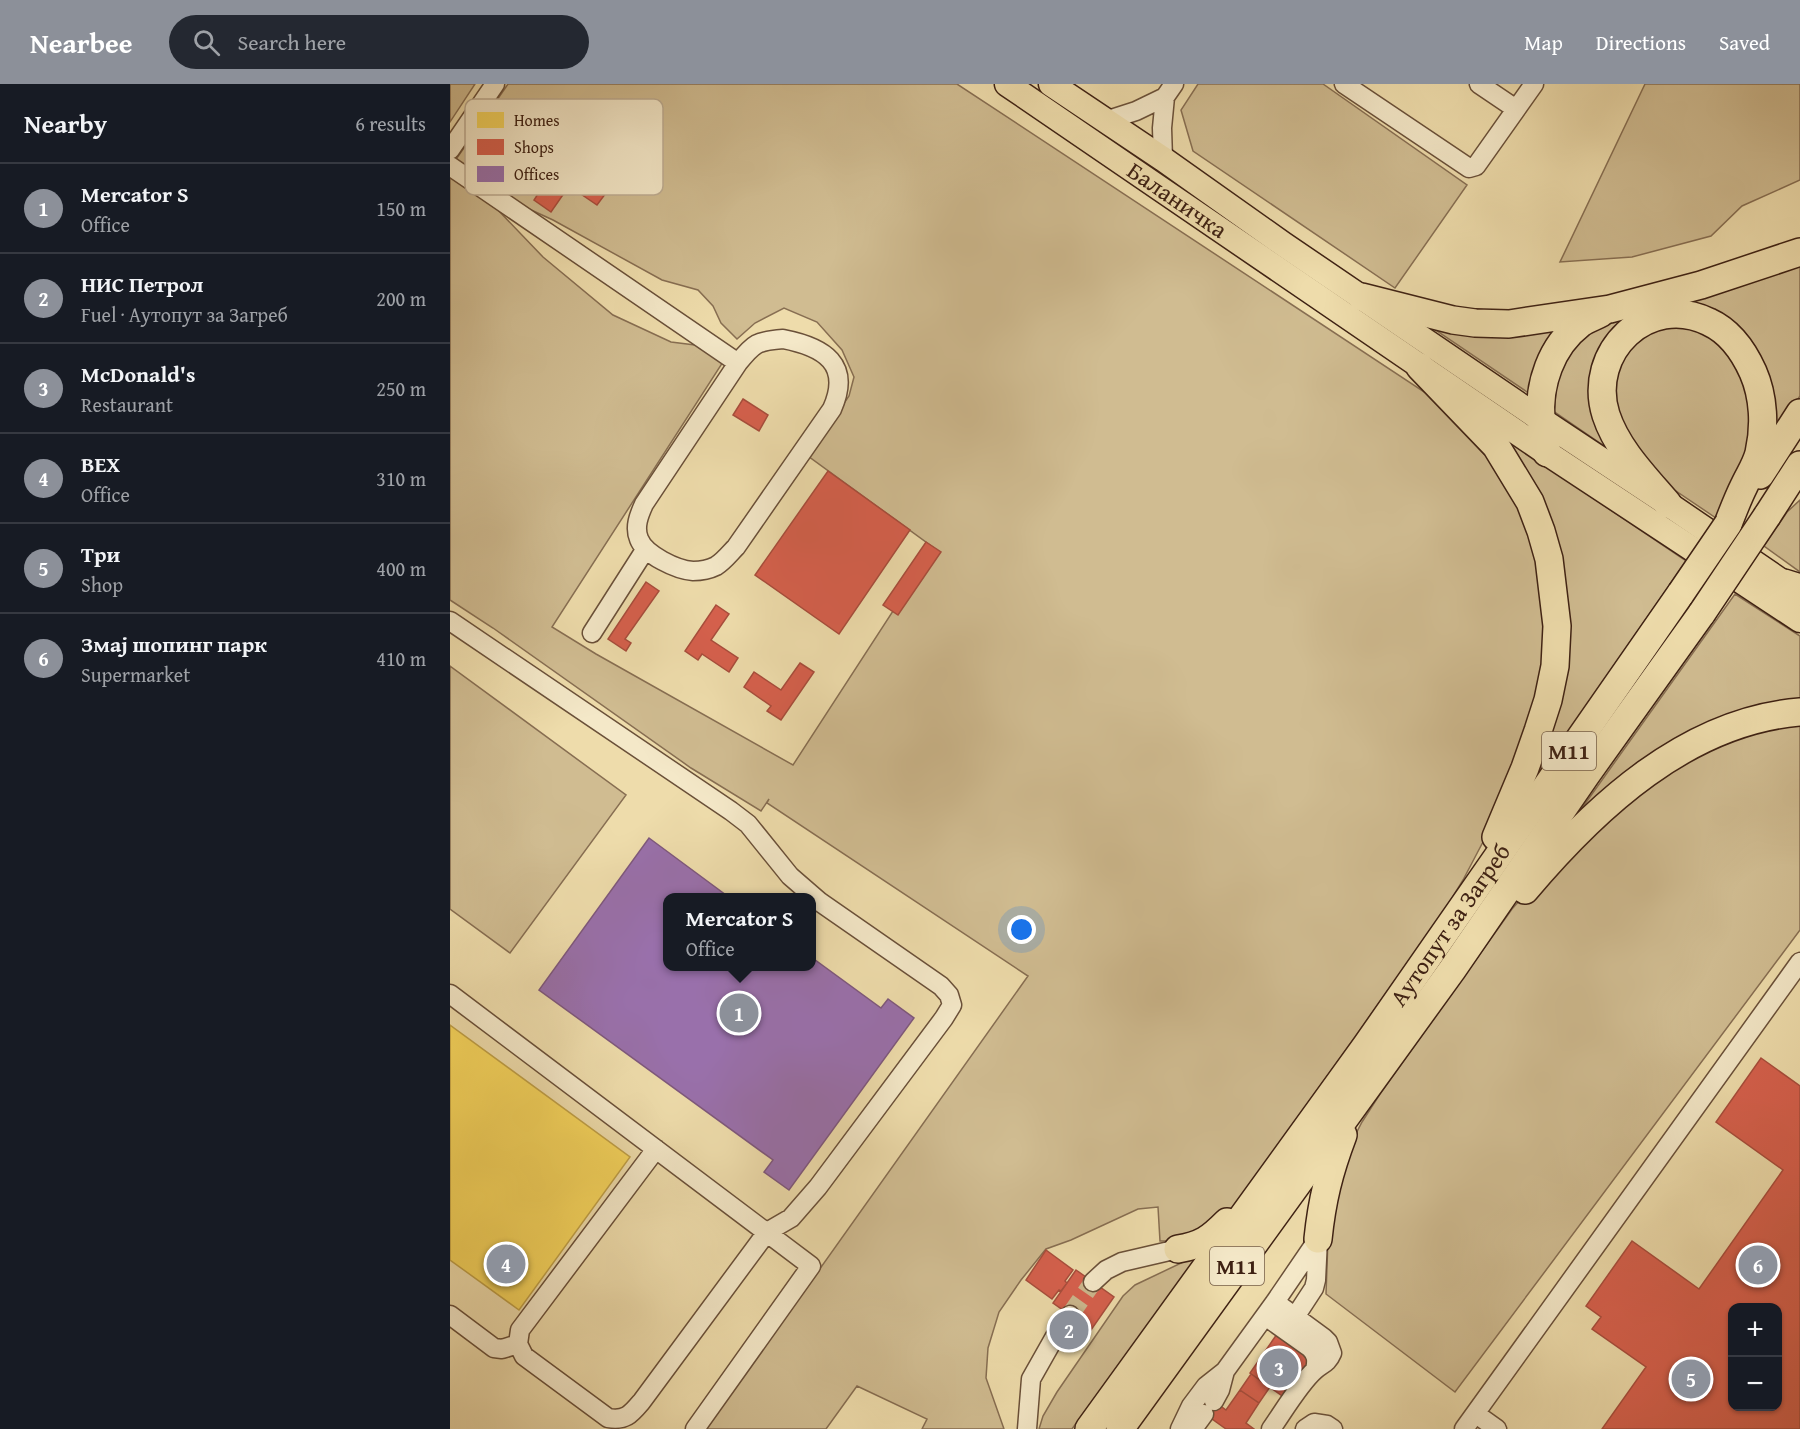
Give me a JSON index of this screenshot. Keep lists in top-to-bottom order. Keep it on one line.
{"streets":{"highway":["M11","Аутопут за Загреб"],"main road":["Баланичка"]},"legend":["Homes","Shops","Offices"],"page":{"header":"Nearbee","search":"Search here","nav":["Map","Directions","Saved"],"heading":["Nearby","6 results"],"list":[{"mark":"1","name":"Mercator S","note":"Office","value":"150 m"},{"mark":"2","name":"НИС Петрол","note":"Fuel · Аутопут за Загреб","value":"200 m"},{"mark":"3","name":"McDonald's","note":"Restaurant","value":"250 m"},{"mark":"4","name":"BEX","note":"Office","value":"310 m"},{"mark":"5","name":"Три","note":"Shop","value":"400 m"},{"mark":"6","name":"Змај шопинг парк","note":"Supermarket","value":"410 m"}],"popup":["Mercator S","Office"],"pins":["1","4","6","2","3","5"],"map_buttons":["+","−"]}}
